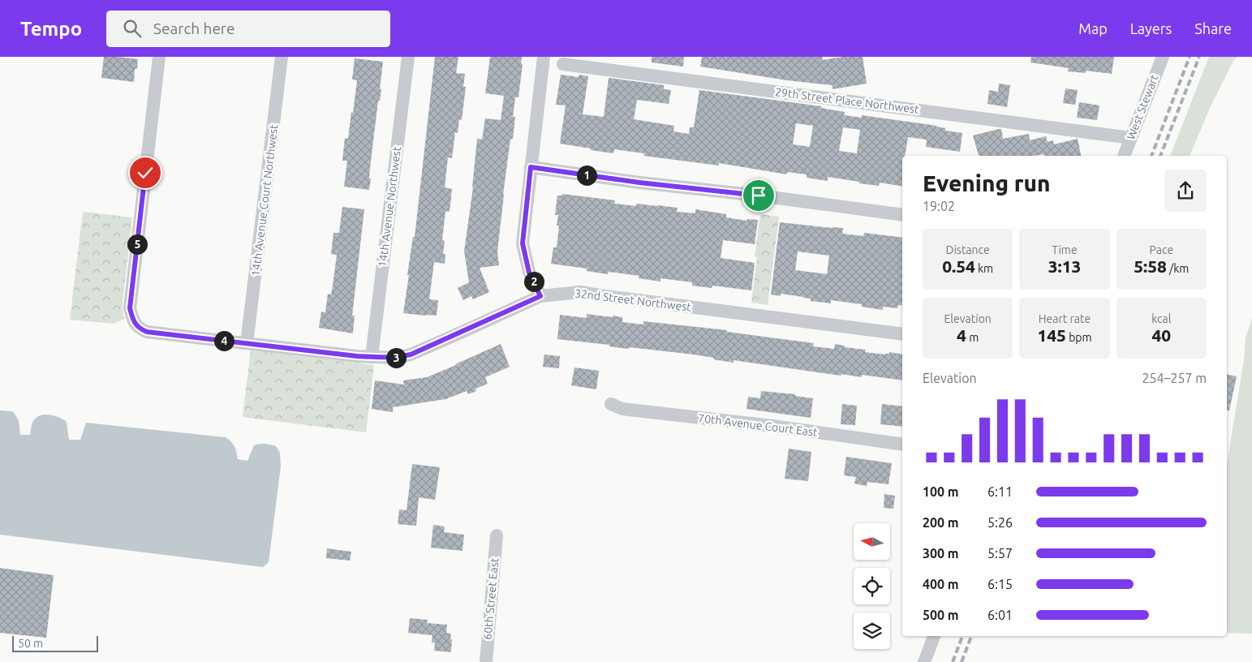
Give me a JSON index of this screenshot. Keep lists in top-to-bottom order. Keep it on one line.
{"streets":{"street":["29th Street Place Northwest","West Stewart","14th Avenue Court Northwest","14th Avenue Northwest","32nd Street Northwest","70th Avenue Court East","60th Street East"]},"crossings":[["29th Street Place Northwest","West Stewart"],["14th Avenue Court Northwest","32nd Street Northwest"],["14th Avenue Northwest","32nd Street Northwest"]],"scale_bar":"50 m","north":"left","page":{"header":"Tempo","search":"Search here","nav":["Map","Layers","Share"],"heading":["Evening run","19:02"],"pins":["1","5","2","4","3"],"stats":[["Distance","0.54 km"],["Time","3:13"],["Pace","5:58 /km"],["Elevation","4 m"],["Heart rate","145 bpm"],["kcal","40"]],"chart":["Elevation","254–257 m"],"list":[{"name":"100 m","note":"6:11"},{"name":"200 m","note":"5:26"},{"name":"300 m","note":"5:57"},{"name":"400 m","note":"6:15"},{"name":"500 m","note":"6:01"}],"scale":"50 m"}}
